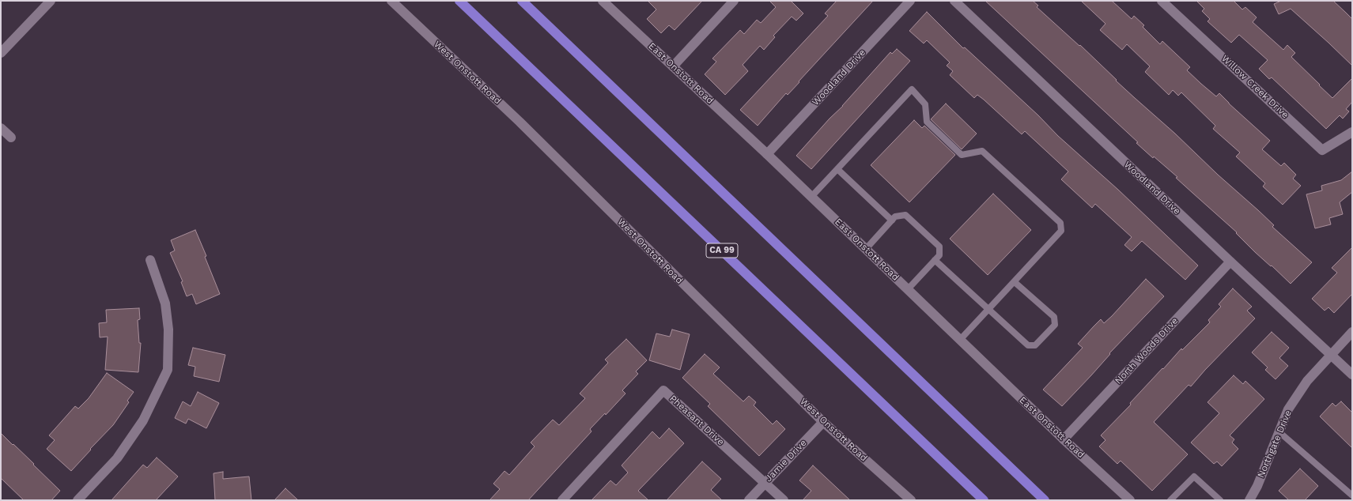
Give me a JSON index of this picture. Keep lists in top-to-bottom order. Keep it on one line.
{"streets":{"highway":["CA 99"],"street":["West Onstott Road","East Onstott Road","Woodland Drive","Willow Creek Drive","North Woods Drive","Pheasant Drive","Northgate Drive","Jamie Drive"]},"crossings":[["West Onstott Road","Jamie Drive"],["East Onstott Road","Woodland Drive"],["East Onstott Road","North Woods Drive"],["Woodland Drive","North Woods Drive"],["Woodland Drive","Northgate Drive"],["Pheasant Drive","Jamie Drive"]]}
